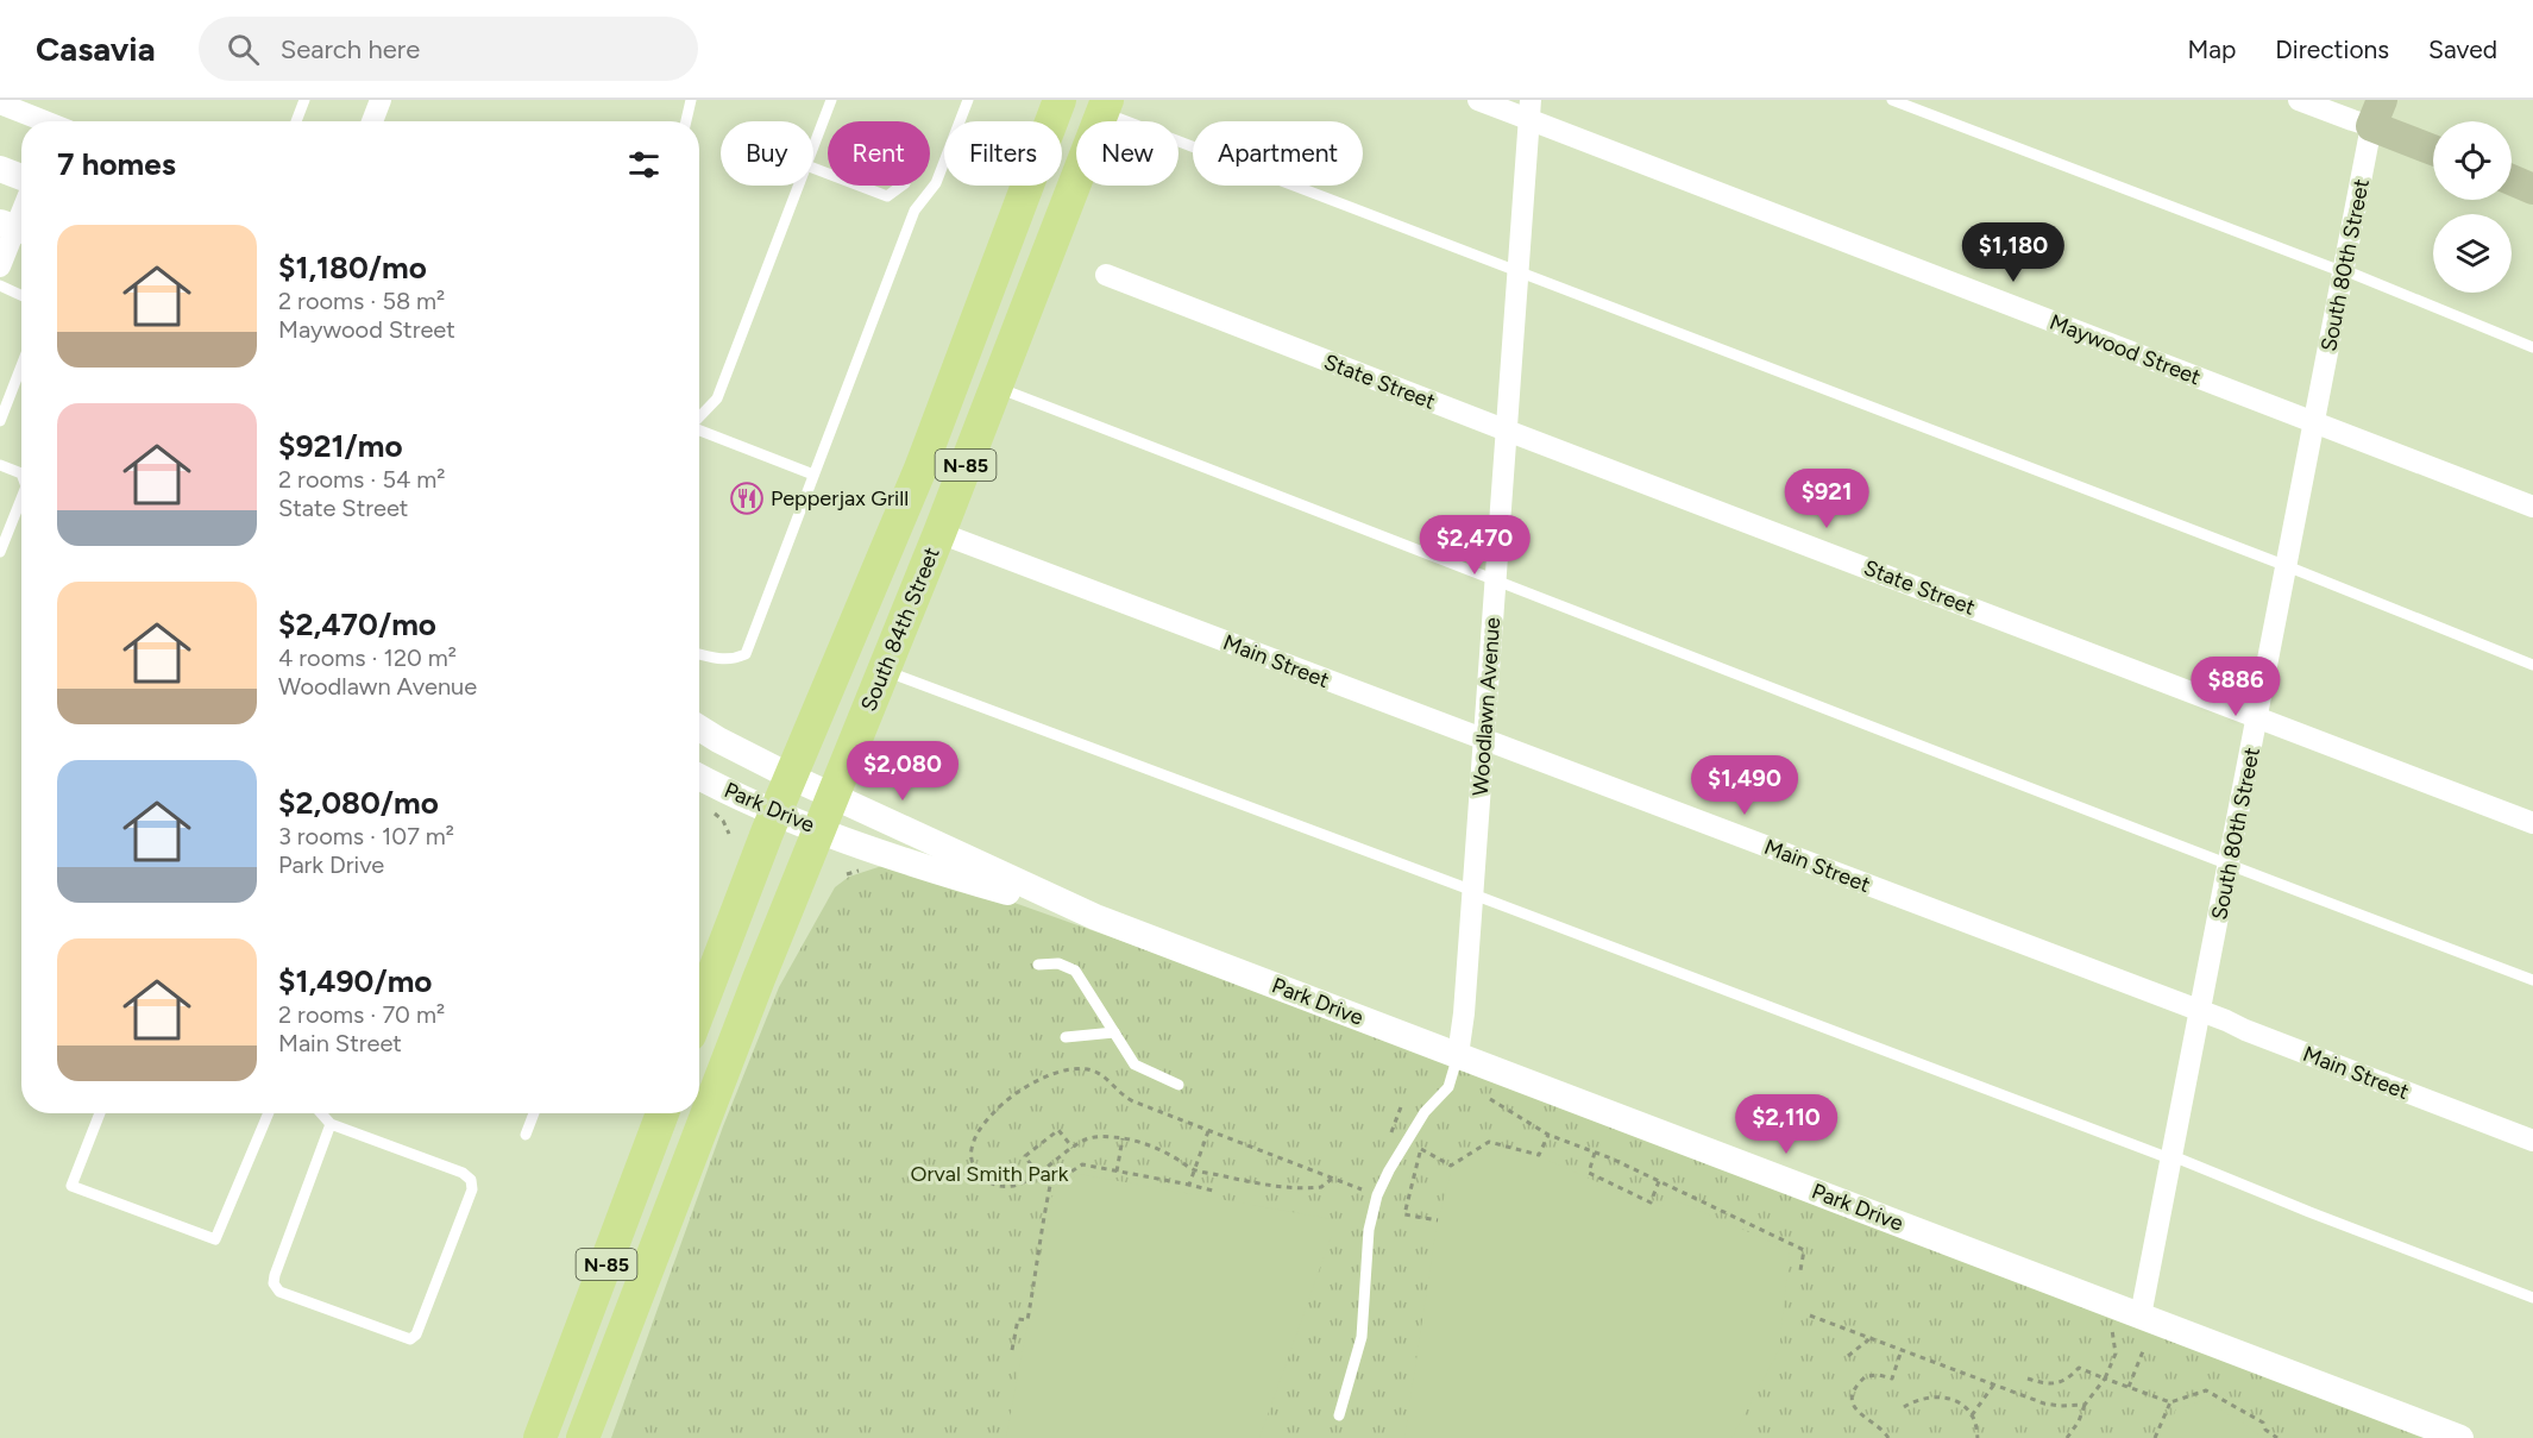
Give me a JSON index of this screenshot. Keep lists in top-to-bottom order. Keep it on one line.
{"streets":{"main road":["N-85","South 84th Street"],"street":["South 80th Street","Maywood Street","State Street","Main Street","Woodlawn Avenue","Park Drive"]},"crossings":[["South 80th Street","Maywood Street"],["South 80th Street","State Street"],["South 80th Street","Main Street"],["South 80th Street","Park Drive"],["Maywood Street","Woodlawn Avenue"],["State Street","Woodlawn Avenue"],["South 84th Street","Main Street"],["South 84th Street","Park Drive"],["Main Street","Woodlawn Avenue"],["Woodlawn Avenue","Park Drive"]],"parks":["Orval Smith Park"],"places":{"restaurant":["Pepperjax Grill"]},"page":{"header":"Casavia","search":"Search here","nav":["Map","Directions","Saved"],"chip":["Buy","Rent","Filters","New","Apartment"],"heading":"7 homes","list":[{"name":"$1,180/mo","note":"2 rooms · 58 m² · Maywood Street"},{"name":"$921/mo","note":"2 rooms · 54 m² · State Street"},{"name":"$2,470/mo","note":"4 rooms · 120 m² · Woodlawn Avenue"},{"name":"$2,080/mo","note":"3 rooms · 107 m² · Park Drive"},{"name":"$1,490/mo","note":"2 rooms · 70 m² · Main Street"}],"price":["$1,180","$921","$2,470","$886","$2,080","$1,490","$2,110"]}}
